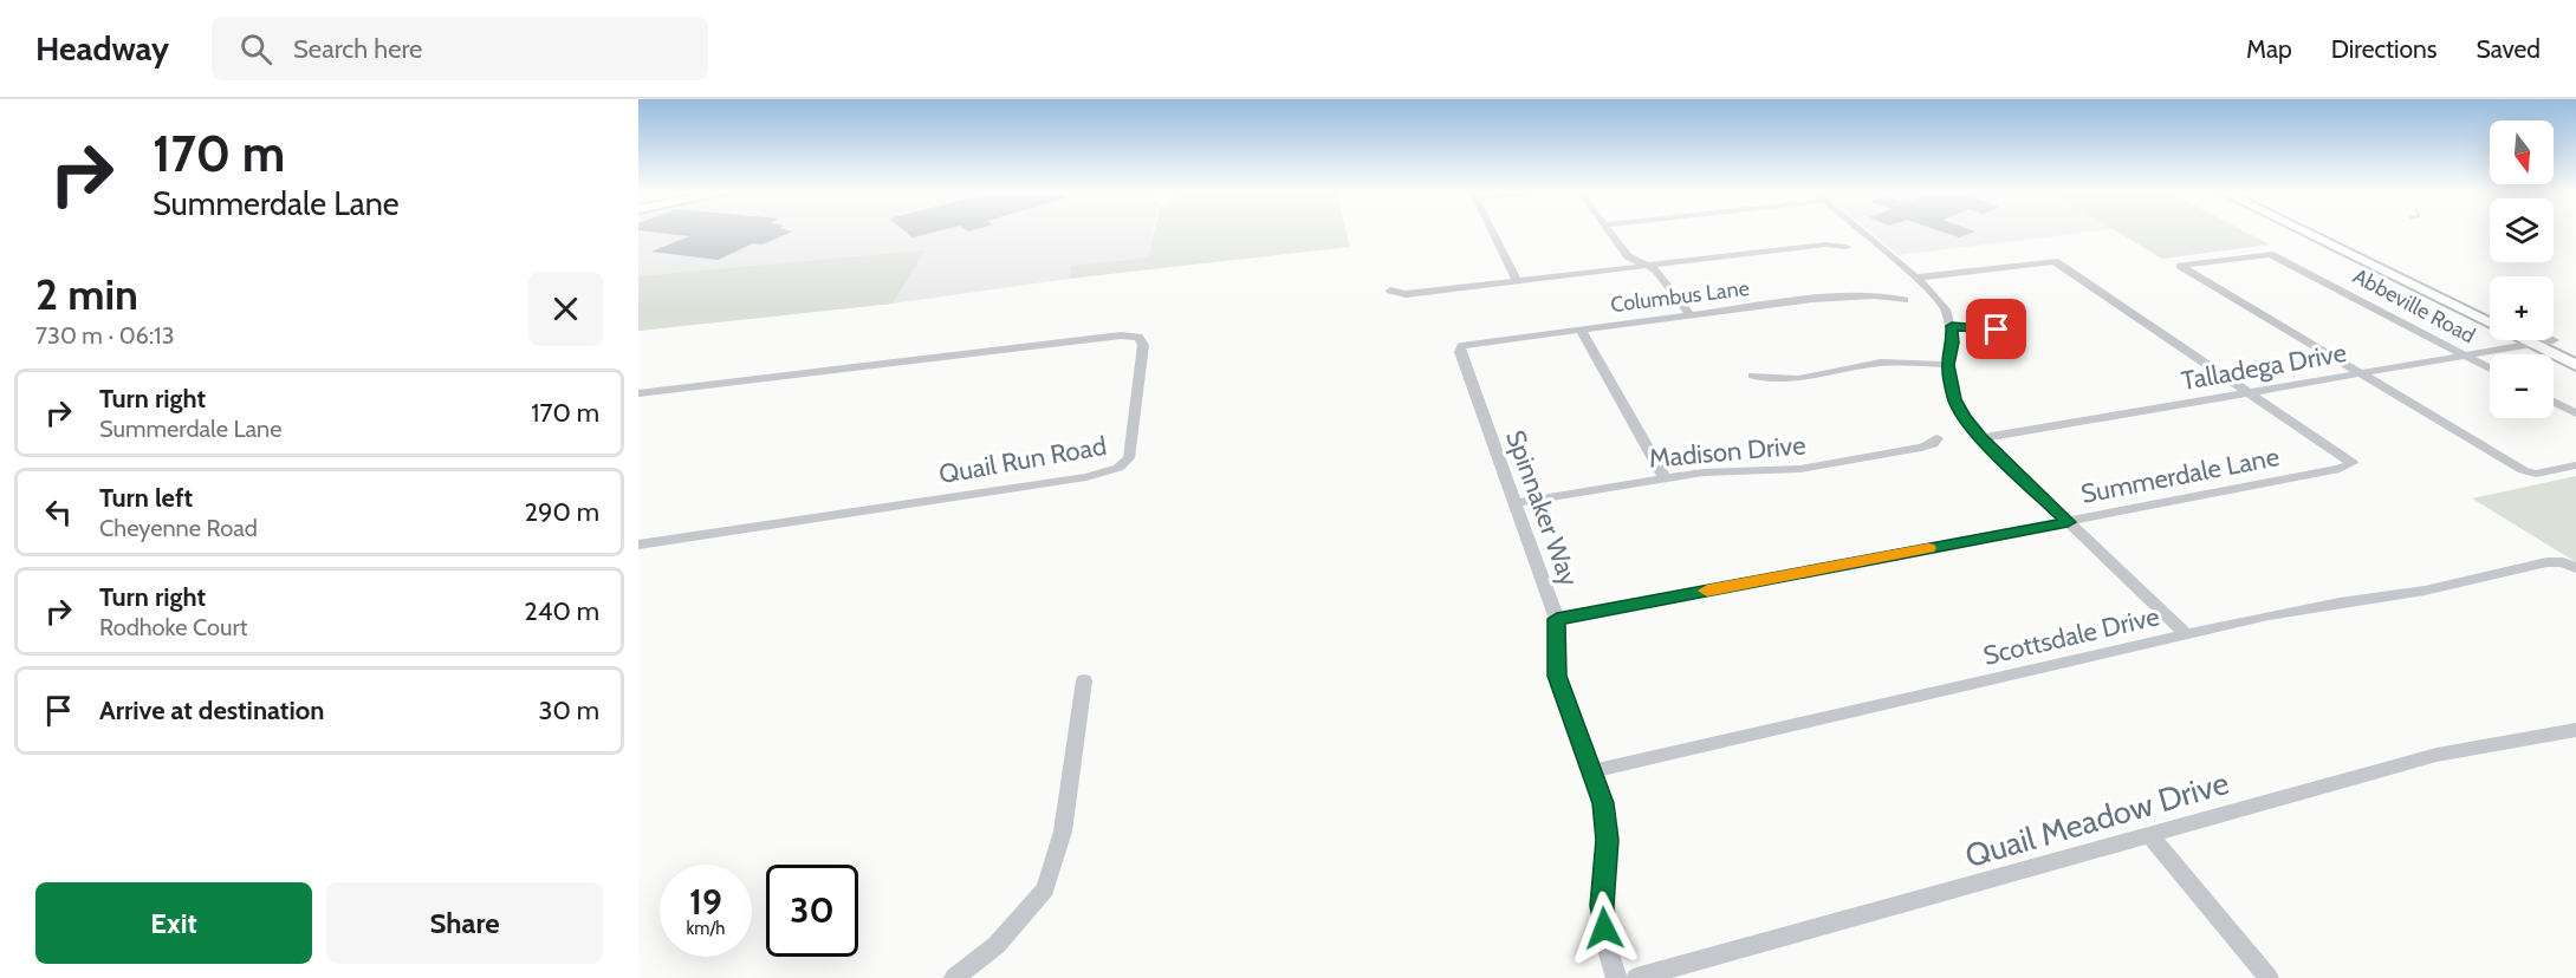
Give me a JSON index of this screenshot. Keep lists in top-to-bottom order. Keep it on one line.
{"streets":{"street":["Columbus Lane","Abbeville Road","Talladega Drive","Madison Drive","Quail Run Road","Summerdale Lane","Spinnaker Way","Scottsdale Drive","Quail Meadow Drive"]},"crossings":[["Columbus Lane","Spinnaker Way"],["Abbeville Road","Talladega Drive"],["Talladega Drive","Summerdale Lane"],["Madison Drive","Spinnaker Way"],["Summerdale Lane","Spinnaker Way"],["Spinnaker Way","Scottsdale Drive"]],"north":"bottom","page":{"header":"Headway","search":"Search here","nav":["Map","Directions","Saved"],"turn":["170 m","Summerdale Lane"],"map_buttons":["+","−"],"heading":["2 min","730 m · 06:13"],"list":[{"name":"Turn right","note":"Summerdale Lane","value":"170 m"},{"name":"Turn left","note":"Cheyenne Road","value":"290 m"},{"name":"Turn right","note":"Rodhoke Court","value":"240 m"},{"name":"Arrive at destination","value":"30 m"}],"speed":"19 km/h","limit":"30","buttons":["Exit","Share"]}}
